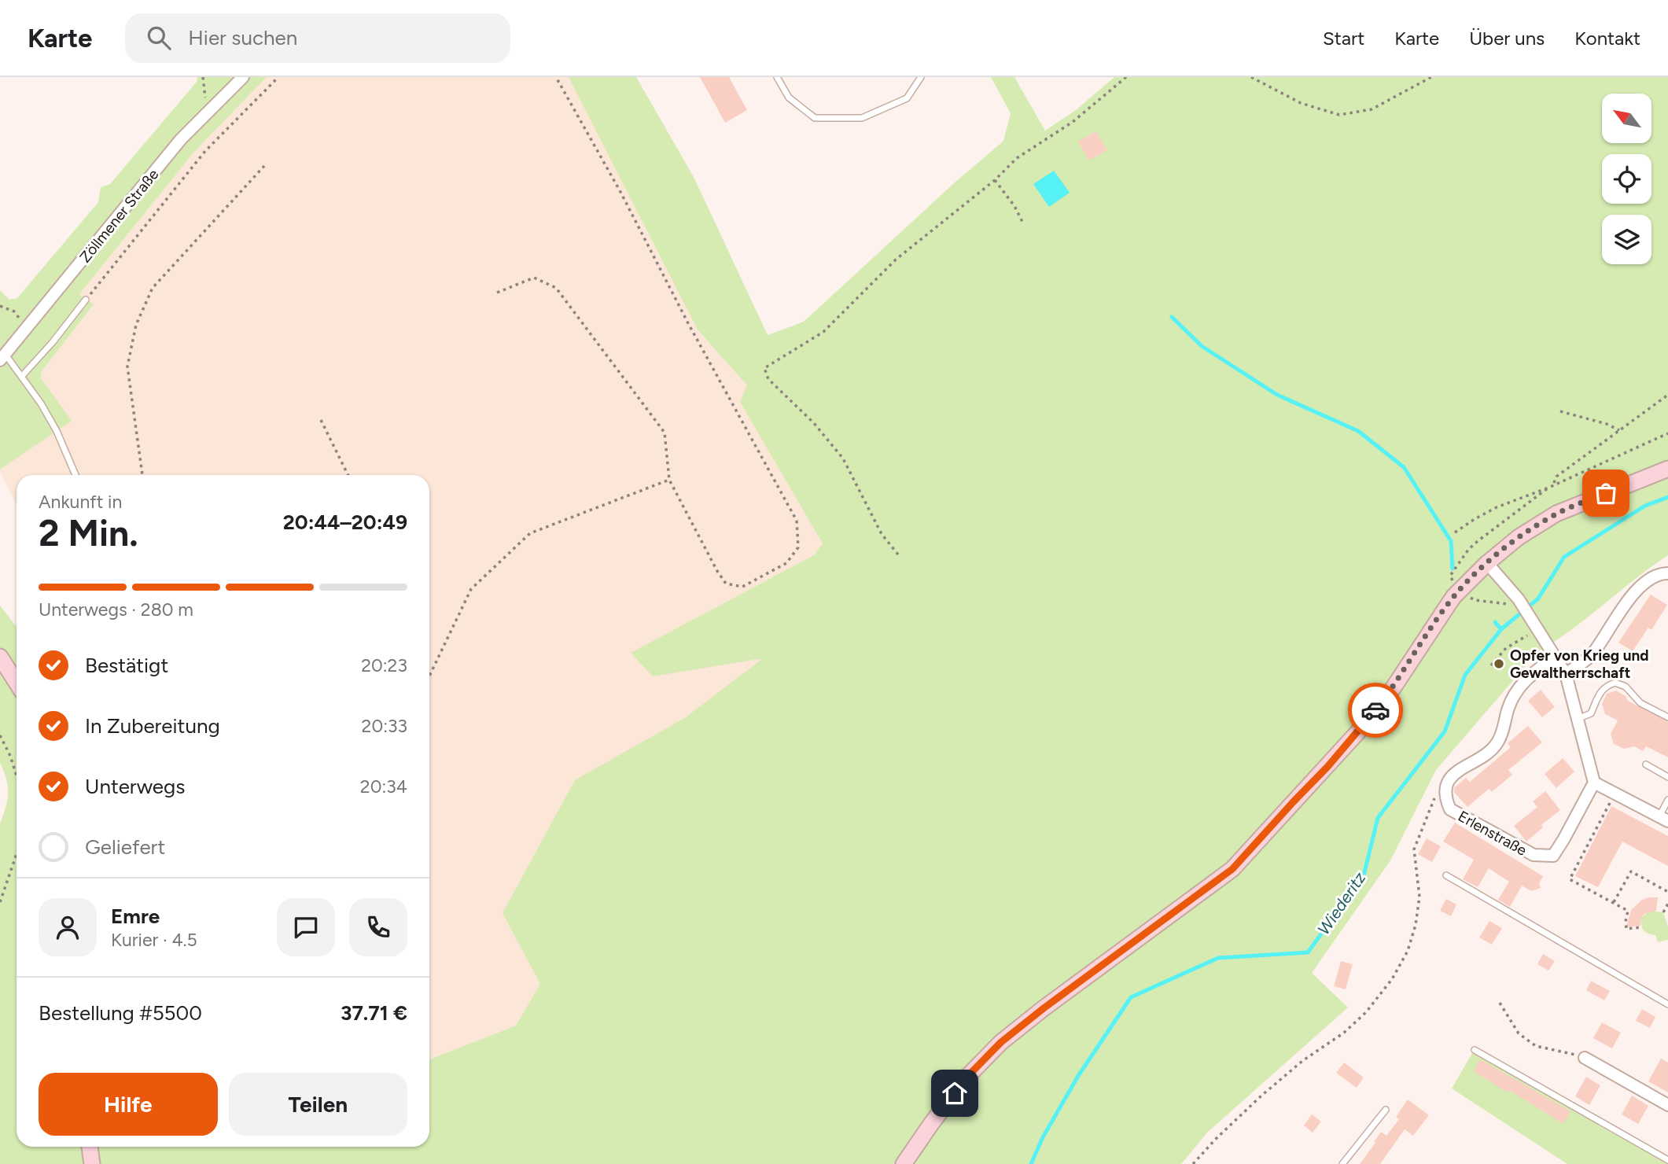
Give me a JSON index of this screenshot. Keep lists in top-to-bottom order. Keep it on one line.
{"streets":{"street":["Zöllmener Straße","Erlenstraße"]},"water":["Wiederitz"],"places":["Opfer von Krieg und Gewaltherrschaft"],"north":"top left","page":{"header":"Karte","search":"Hier suchen","nav":["Start","Karte","Über uns","Kontakt"],"heading":["2 Min.","Ankunft in","20:44–20:49"],"panel":["Emre","Kurier · 4.5","Bestellung #5500","37.71 €"],"bar":"Unterwegs · 280 m","list":[["Bestätigt","20:23"],["In Zubereitung","20:33"],["Unterwegs","20:34"],"Geliefert"],"buttons":["Hilfe","Teilen"]}}
